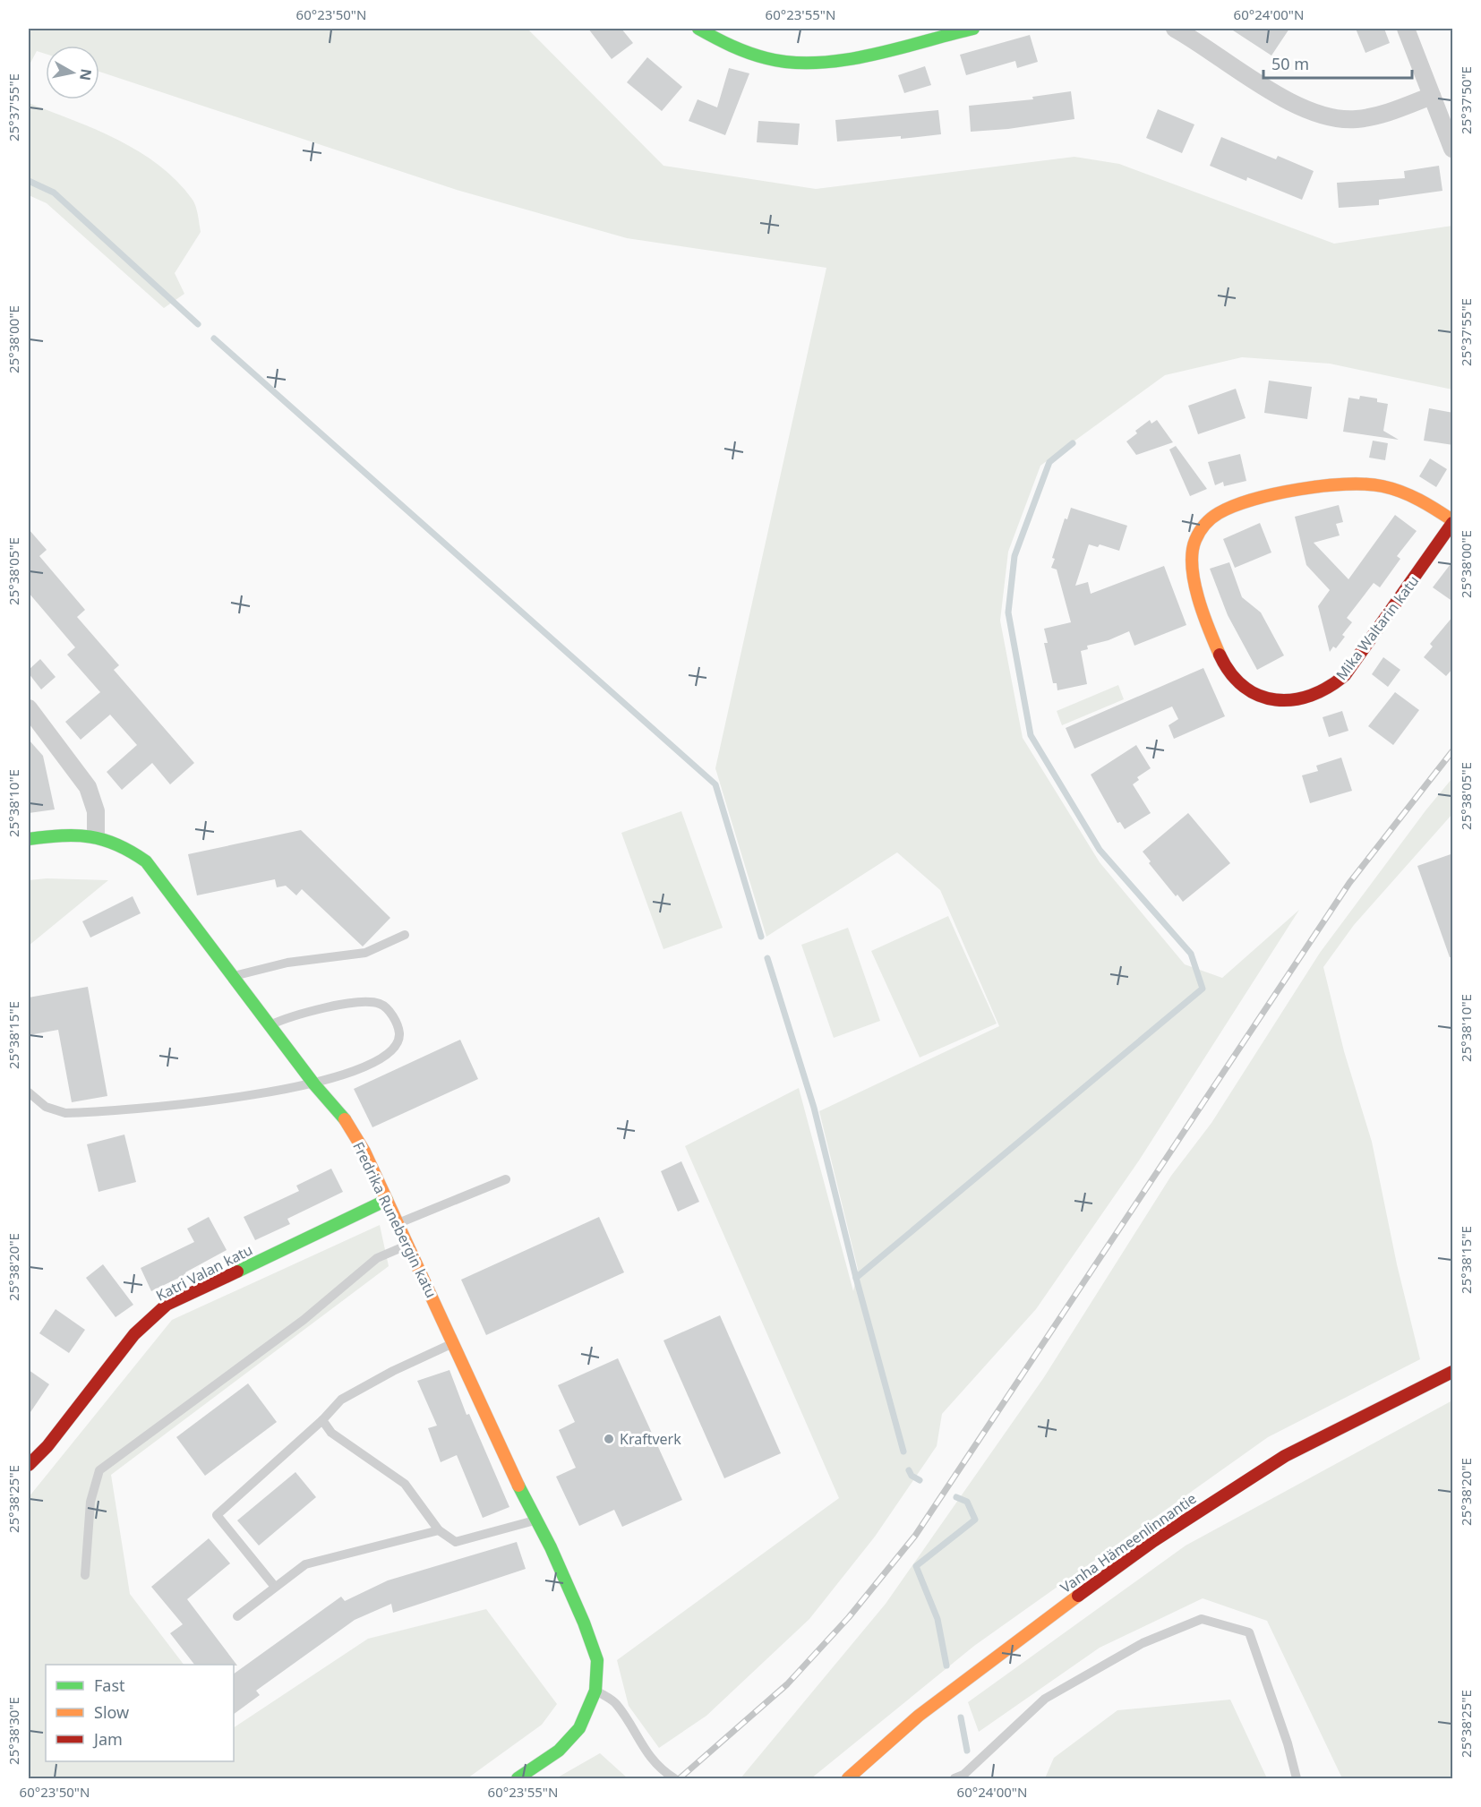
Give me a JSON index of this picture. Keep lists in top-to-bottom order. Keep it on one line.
{"streets":{"street":["Mika Waltarin katu","Fredrika Runebergin katu","Katri Valan katu","Vanha Hämeenlinnantie"]},"crossings":[["Fredrika Runebergin katu","Katri Valan katu"]],"places":["Kraftverk"],"legend":["Fast","Slow","Jam"],"scale_bar":"50 m","north":"right","coordinates":["60°23'50\"N","60°23'55\"N","60°24'00\"N","25°37'50\"E","25°37'55\"E","25°38'00\"E","25°38'05\"E","25°38'10\"E","25°38'15\"E","25°38'20\"E","25°38'25\"E","25°38'30\"E"]}
